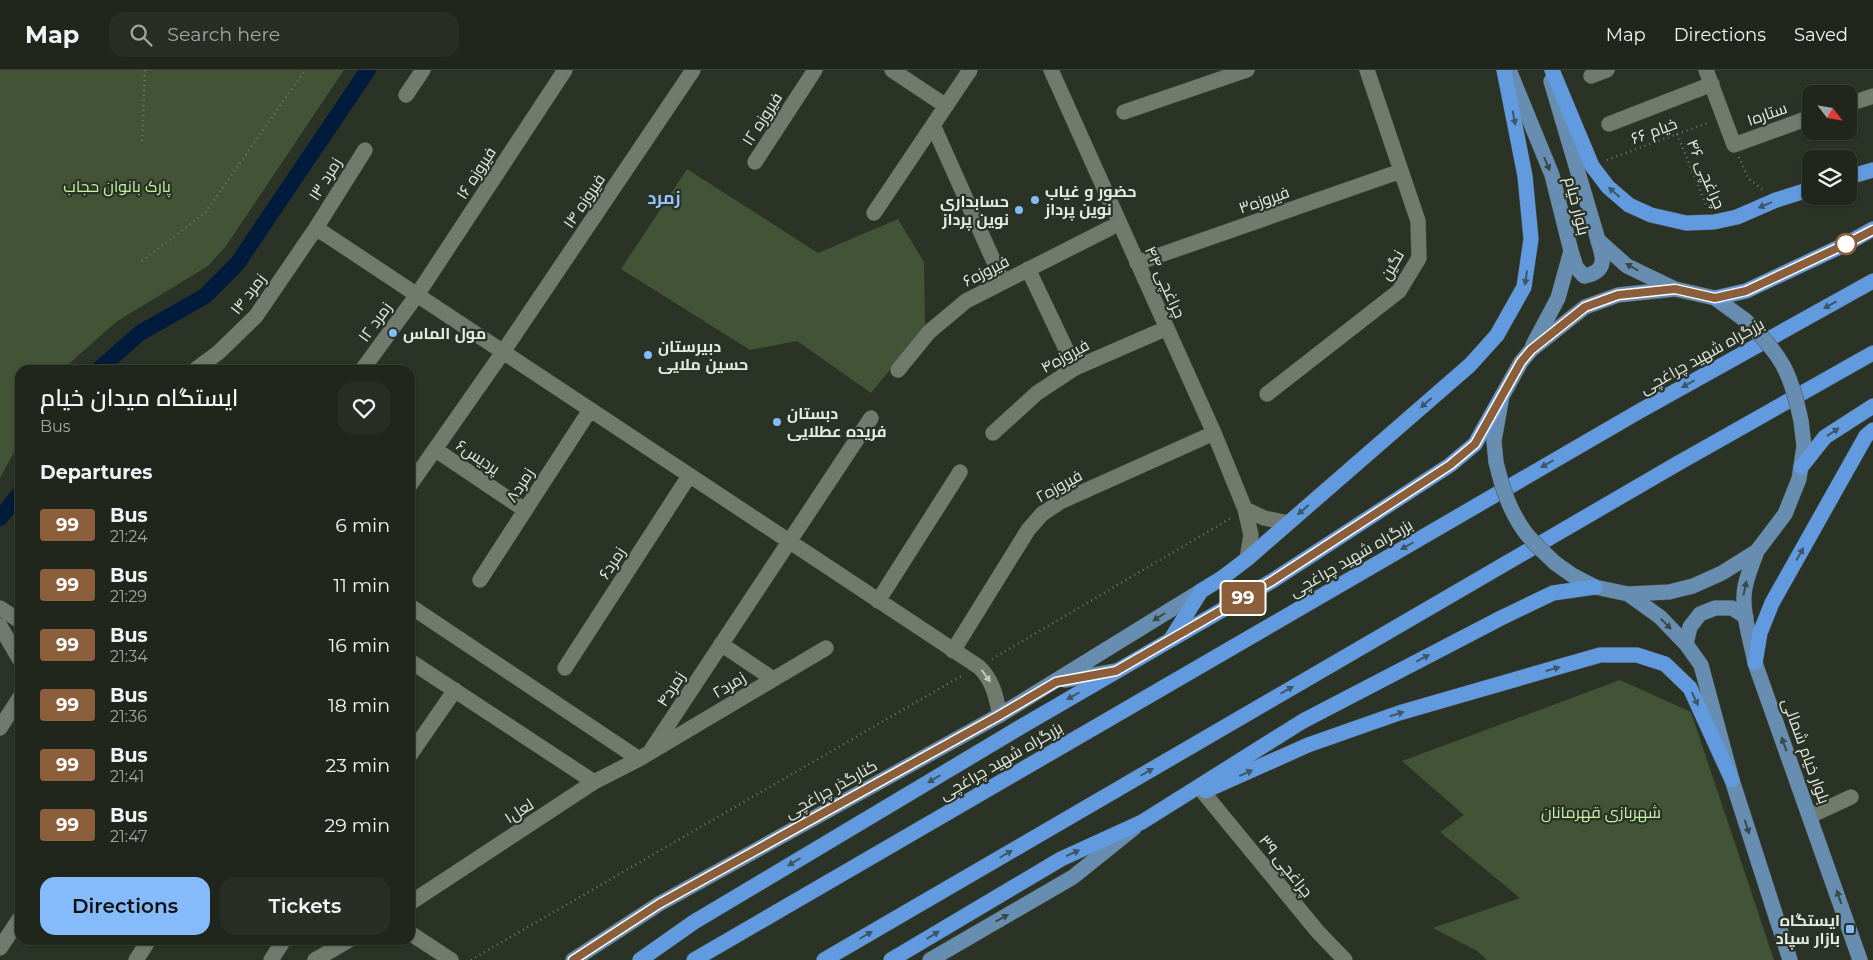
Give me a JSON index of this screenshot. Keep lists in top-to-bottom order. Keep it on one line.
{"streets":{"highway":["بزرگراه شهید چراغچی"],"main road":["بلوار خیام","بلوار خیام شمالی","کنارگذر چراغچی"],"street":["ستاره۱","فیروزه ۱۲","فیروزه ۱۶","زمرد ۱۳","فیروزه۳","فیروزه ۱۴","نگین","فیروزه۶","چراغچی ۴۴","زمرد ۱۴","زمرد ۱۲","فیروزه۴","پردیس۶","زمرد۸","فیروزه۲","زمرد۶","زمرد۲","زمرد۴","لعل۱","چراغچی ۳۹"],"path":["خیام ۶۶","چراغچی ۴۶"]},"crossings":[["خیام ۶۶","چراغچی ۴۶"],["فیروزه ۱۶","زمرد ۱۲"],["زمرد ۱۳","زمرد ۱۴"],["فیروزه۳","نگین"],["فیروزه۳","چراغچی ۴۴"],["فیروزه ۱۴","پردیس۶"],["چراغچی ۴۴","فیروزه۴"],["چراغچی ۴۴","فیروزه۲"],["پردیس۶","زمرد۸"],["زمرد۲","زمرد۴"],["زمرد۲","لعل۱"],["زمرد۴","لعل۱"]],"districts":["زمرد"],"parks":["پارک بانوان حجاب","شهربازی قهرمانان"],"places":{"other":["حضور و غیاب نوین پرداز","حسابداری نوین پرداز","مول الماس","دبیرستان حسین ملایی","دبستان فریده عطلایی"],"transit":["ایستگاه بازار سپاد"]},"lines":["bus line 99"],"north":"bottom right","page":{"header":"Map","search":"Search here","nav":["Map","Directions","Saved"],"on_map":"99","heading":[["ایستگاه میدان خیام","Bus"],"Departures"],"list":[{"mark":"99","name":"Bus","note":"21:24","value":"6 min"},{"mark":"99","name":"Bus","note":"21:29","value":"11 min"},{"mark":"99","name":"Bus","note":"21:34","value":"16 min"},{"mark":"99","name":"Bus","note":"21:36","value":"18 min"},{"mark":"99","name":"Bus","note":"21:41","value":"23 min"},{"mark":"99","name":"Bus","note":"21:47","value":"29 min"}],"buttons":["Directions","Tickets"]}}
